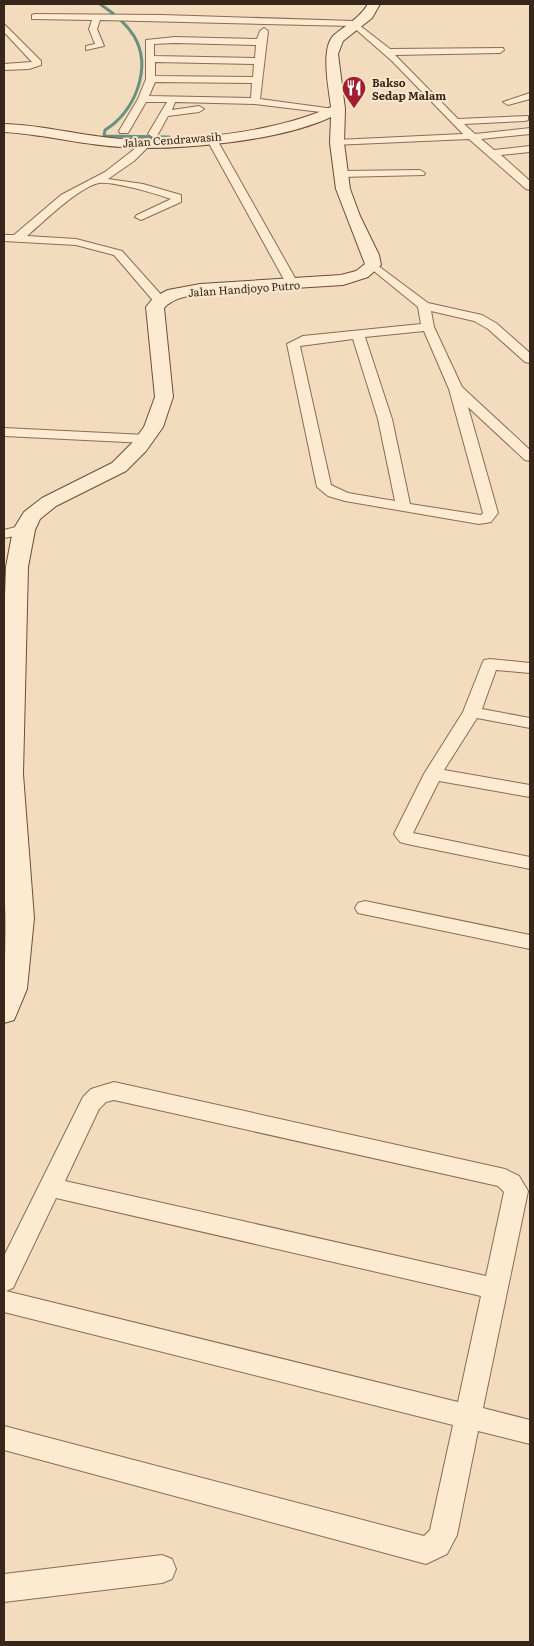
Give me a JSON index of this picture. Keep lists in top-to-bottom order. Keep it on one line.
{"streets":{"street":["Jalan Cendrawasih","Jalan Handjoyo Putro"]},"places":{"restaurant":["Bakso Sedap Malam"]}}
